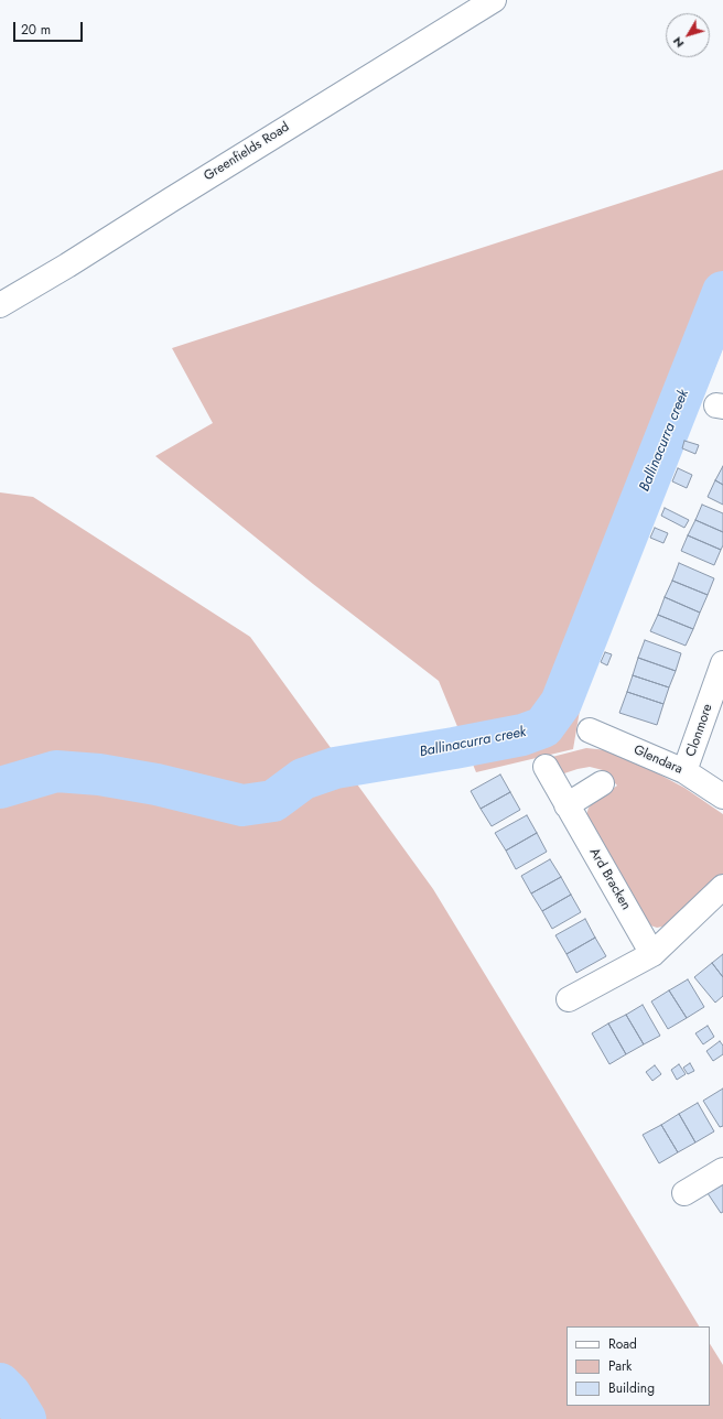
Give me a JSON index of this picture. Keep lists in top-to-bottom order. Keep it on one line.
{"streets":{"street":["Greenfields Road","Clonmore","Glendara","Ard Bracken"]},"crossings":[["Clonmore","Glendara"]],"water":["Ballinacurra creek"],"legend":["Road","Park","Building"],"scale_bar":"20 m","north":"bottom left"}
